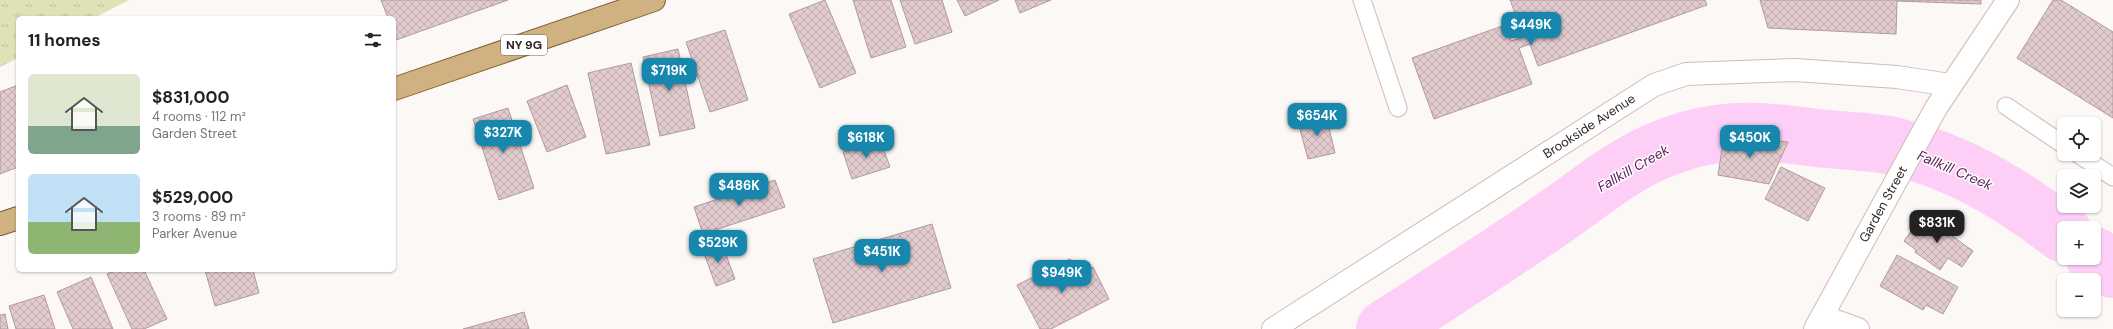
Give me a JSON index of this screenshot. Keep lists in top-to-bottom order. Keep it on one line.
{"streets":{"main road":["NY 9G"],"street":["Brookside Avenue","Garden Street"]},"crossings":[["Brookside Avenue","Garden Street"]],"water":["Fallkill Creek"],"page":{"price":["$449K","$719K","$654K","$327K","$618K","$450K","$486K","$831K","$529K","$451K","$949K"],"heading":"11 homes","list":[{"name":"$831,000","note":"4 rooms · 112 m² · Garden Street"},{"name":"$529,000","note":"3 rooms · 89 m² · Parker Avenue"}],"map_buttons":["+","−"]}}
